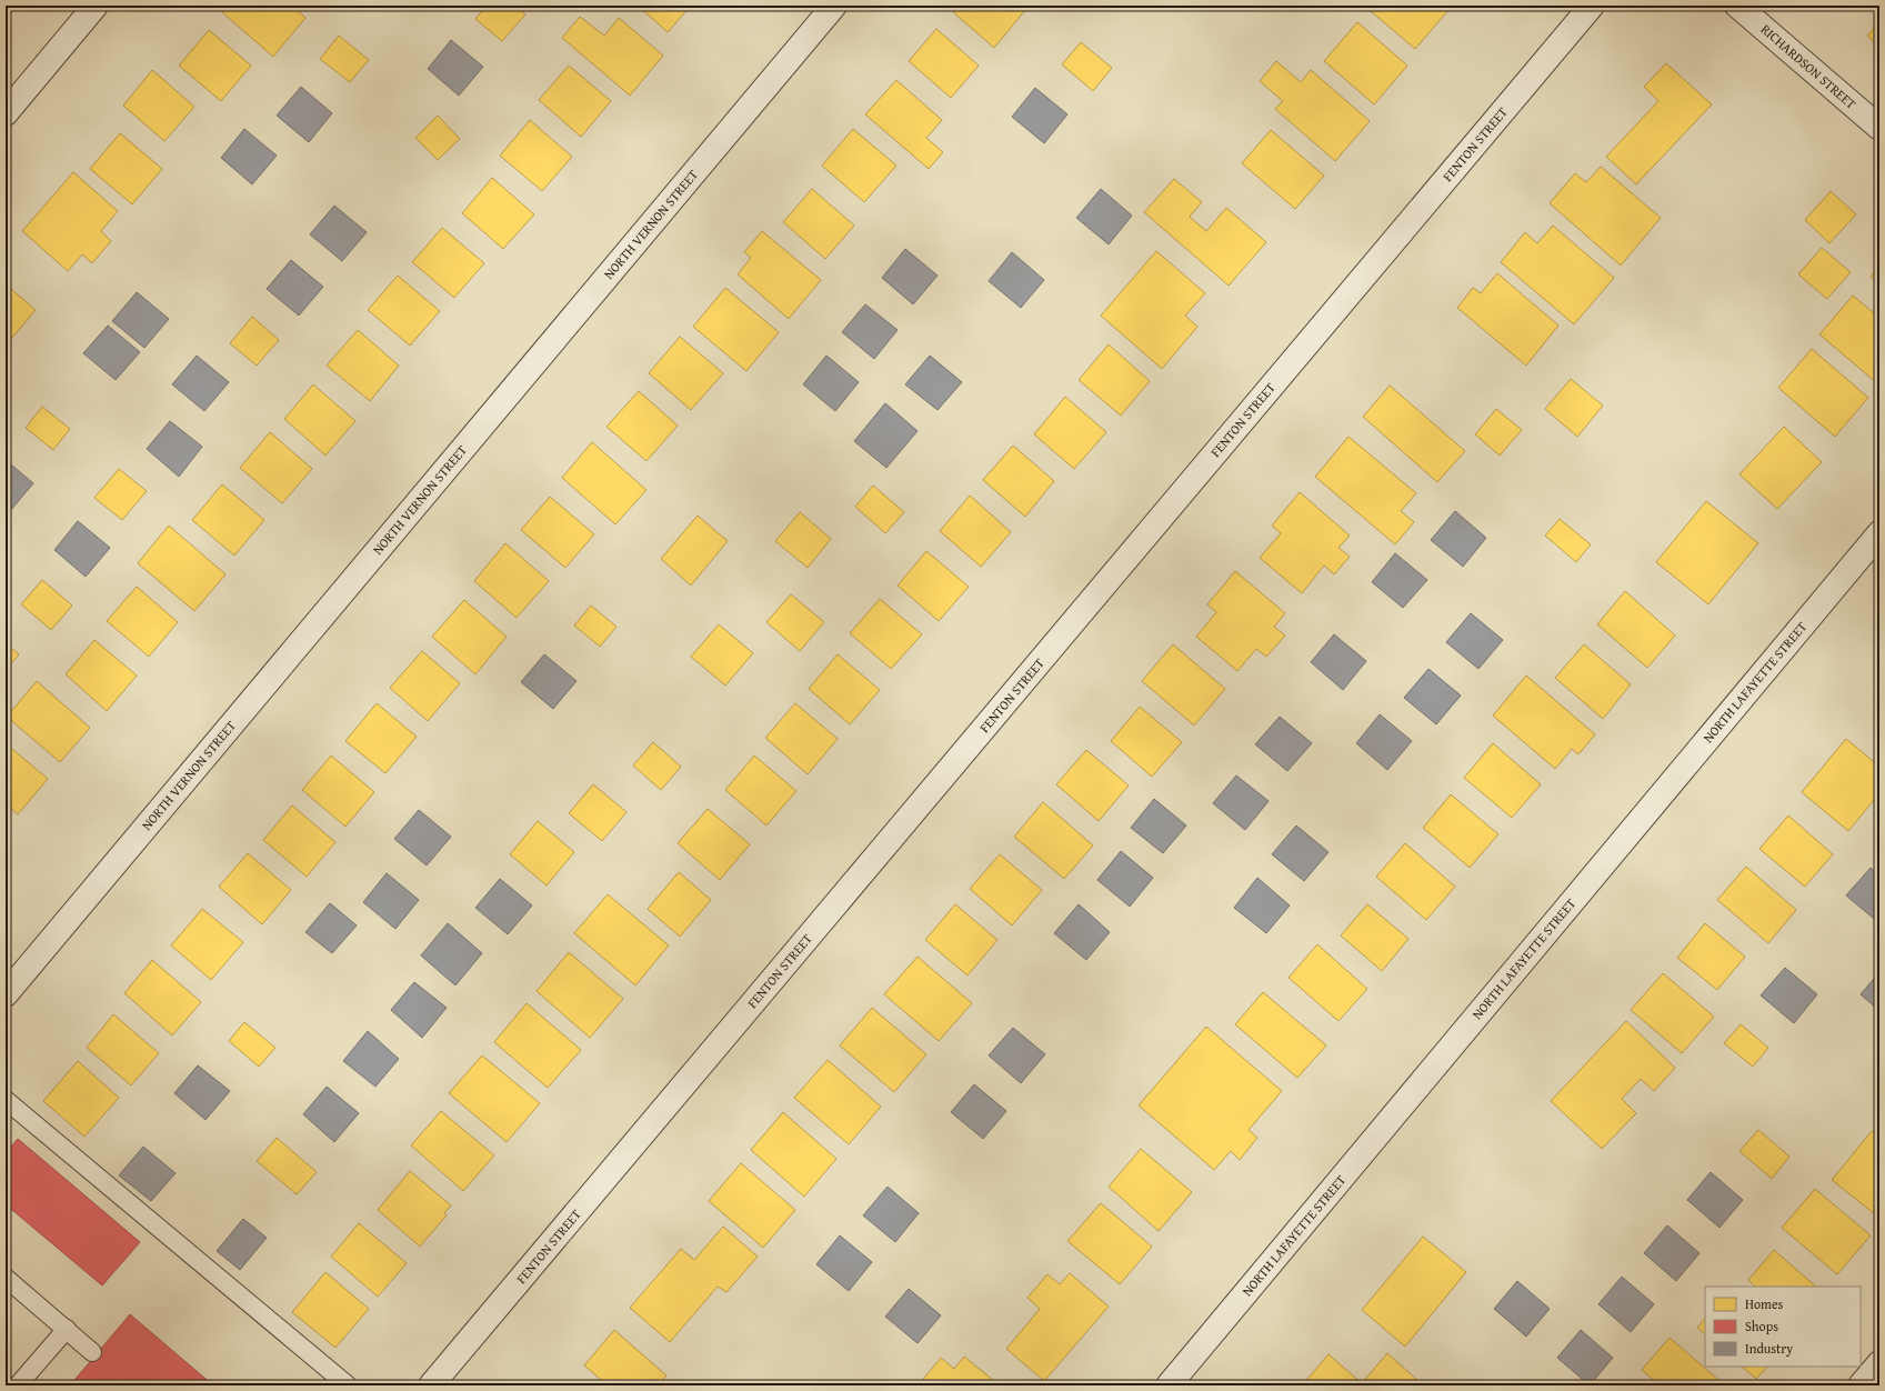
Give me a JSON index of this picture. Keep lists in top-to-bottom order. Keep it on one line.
{"streets":{"street":["RICHARDSON STREET","FENTON STREET","NORTH VERNON STREET","NORTH LAFAYETTE STREET"]},"legend":["Homes","Shops","Industry"]}
